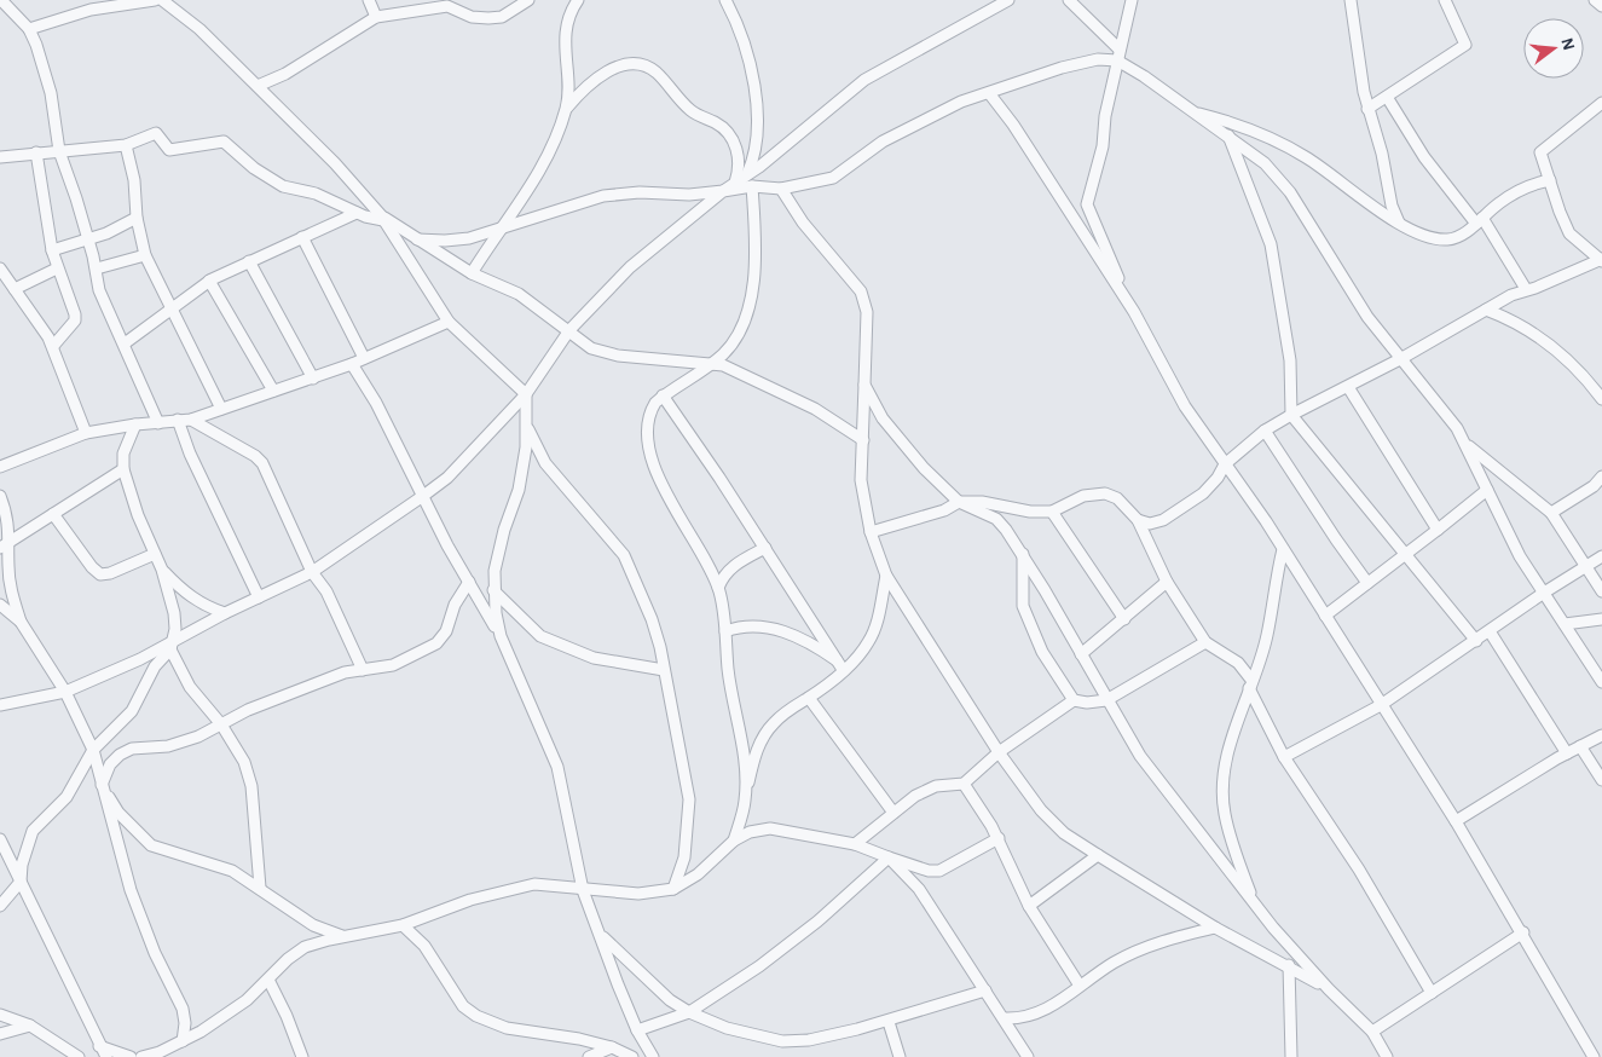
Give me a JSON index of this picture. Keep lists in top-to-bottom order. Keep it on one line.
{"north":"right"}
